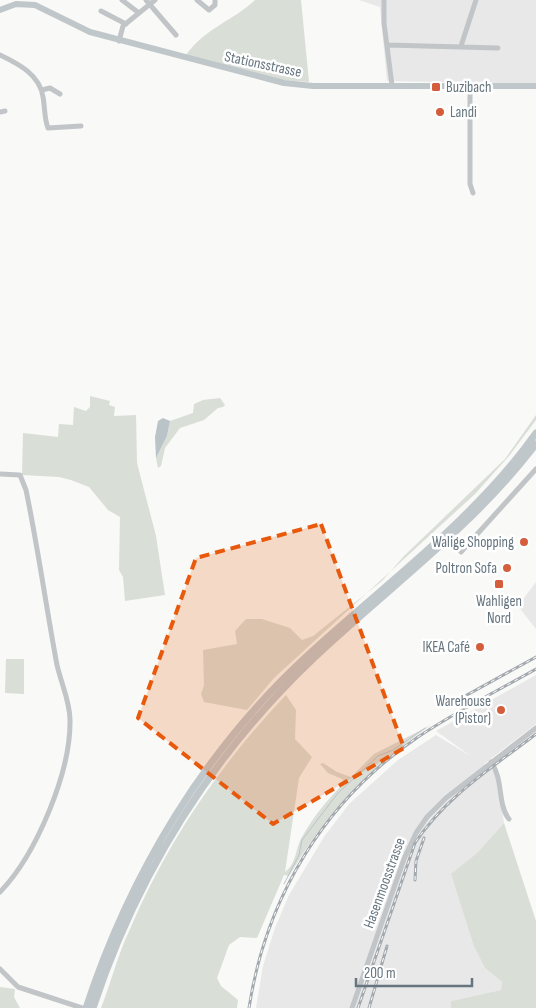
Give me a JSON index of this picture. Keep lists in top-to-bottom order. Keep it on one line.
{"streets":{"main road":["Stationsstrasse"],"street":["Hasenmoosstrasse"]},"places":{"transit":["Buzibach","Wahligen Nord"],"other":["Landi","Walige Shopping","Poltron Sofa","IKEA Café","Warehouse (Pistor)"]},"scale_bar":"200 m"}
